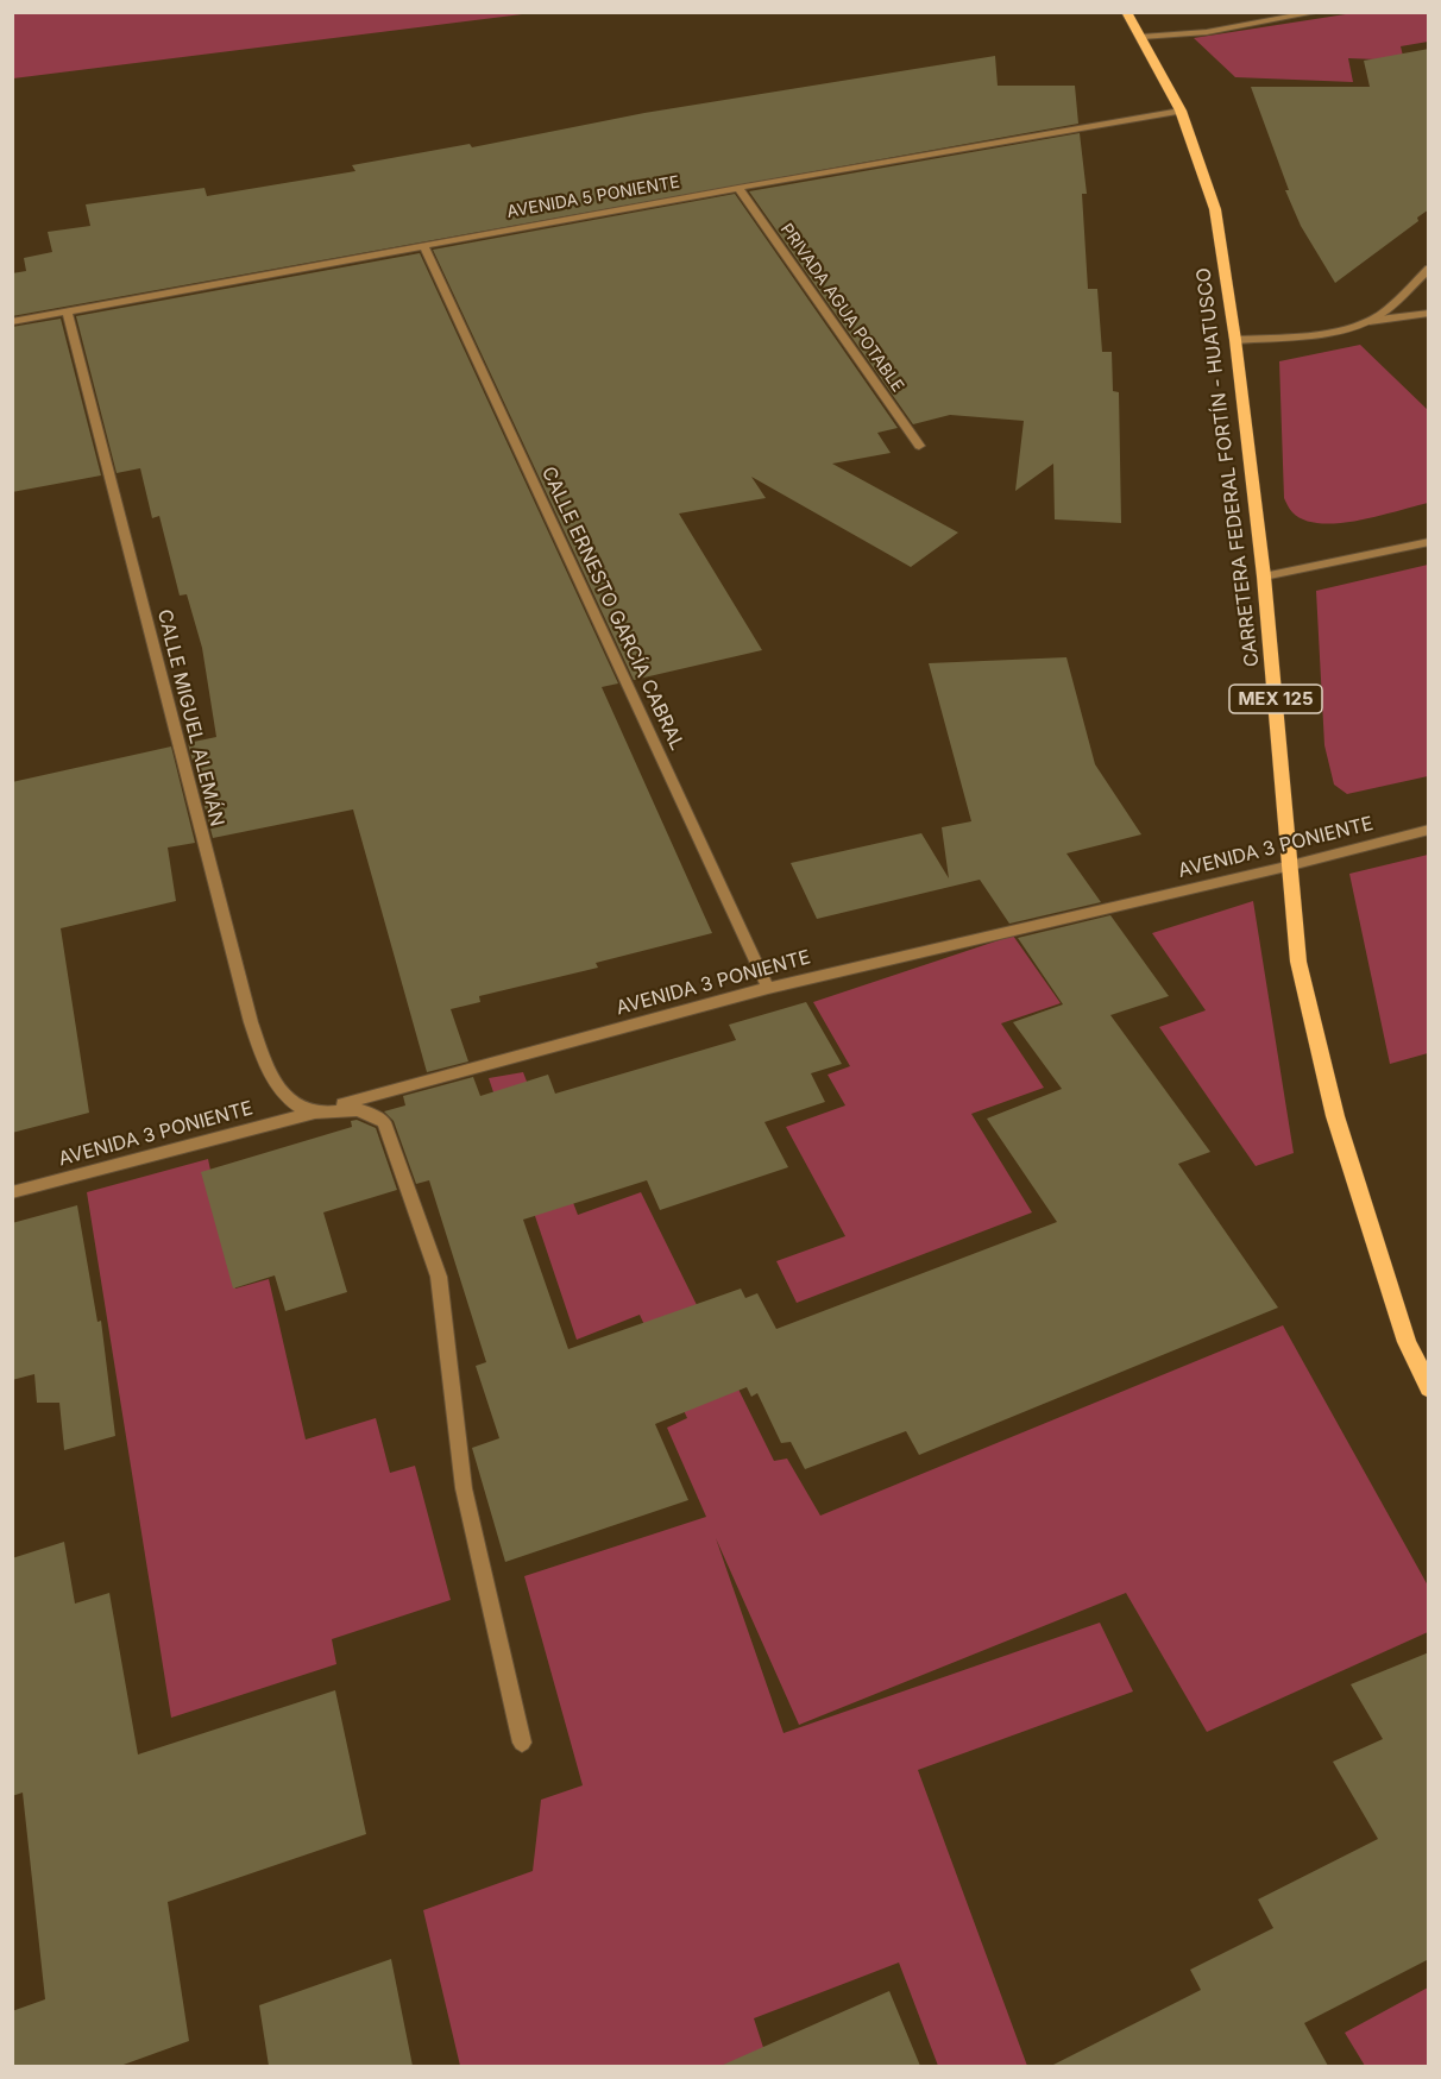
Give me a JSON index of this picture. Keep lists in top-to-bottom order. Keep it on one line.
{"streets":{"main road":["CARRETERA FEDERAL FORTÍN - HUATUSCO","MEX 125"],"street":["AVENIDA 5 PONIENTE","PRIVADA AGUA POTABLE","CALLE ERNESTO GARCÍA CABRAL","CALLE MIGUEL ALEMÁN","AVENIDA 3 PONIENTE"]},"crossings":[["AVENIDA 5 PONIENTE","PRIVADA AGUA POTABLE"],["AVENIDA 5 PONIENTE","CARRETERA FEDERAL FORTÍN - HUATUSCO"],["AVENIDA 5 PONIENTE","CALLE ERNESTO GARCÍA CABRAL"],["AVENIDA 5 PONIENTE","CALLE MIGUEL ALEMÁN"],["CARRETERA FEDERAL FORTÍN - HUATUSCO","AVENIDA 3 PONIENTE"],["CALLE ERNESTO GARCÍA CABRAL","AVENIDA 3 PONIENTE"],["CALLE MIGUEL ALEMÁN","AVENIDA 3 PONIENTE"]]}
